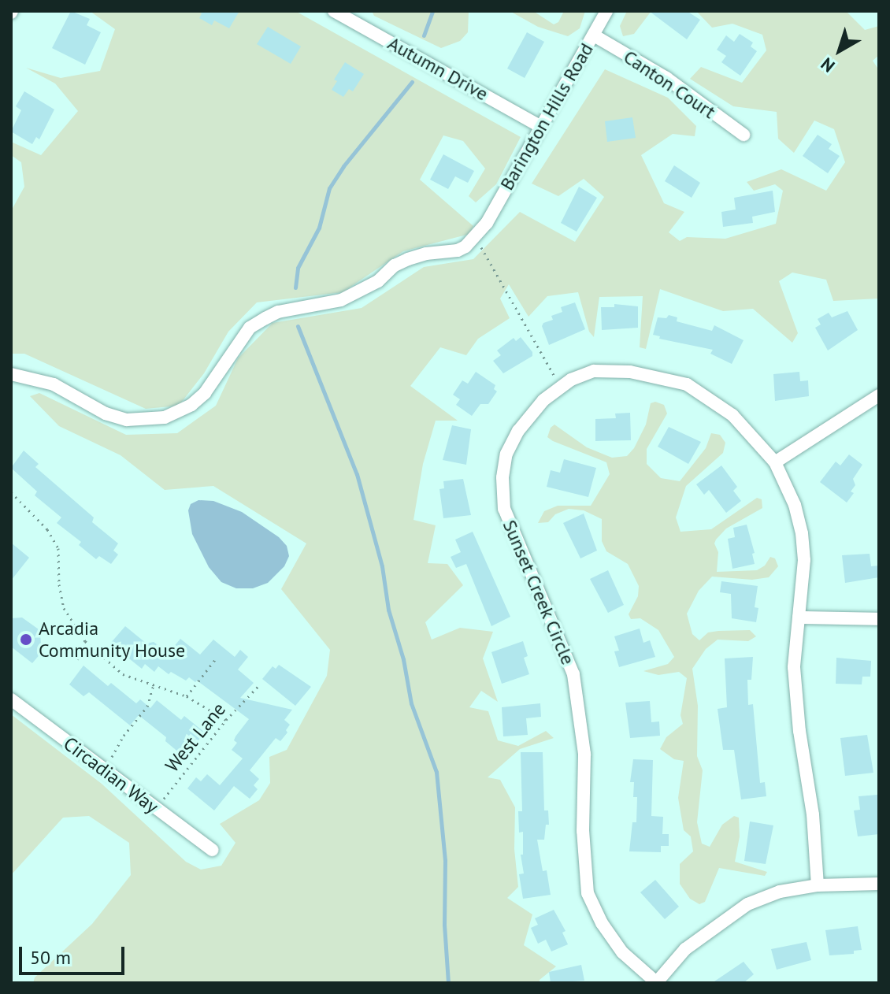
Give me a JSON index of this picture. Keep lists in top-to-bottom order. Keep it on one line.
{"streets":{"street":["Autumn Drive","Canton Court","Barington Hills Road","Sunset Creek Circle","Circadian Way"],"path":["West Lane"]},"crossings":[["Autumn Drive","Barington Hills Road"],["Canton Court","Barington Hills Road"],["West Lane","Circadian Way"]],"places":["Arcadia Community House"],"scale_bar":"50 m","north":"bottom left"}
